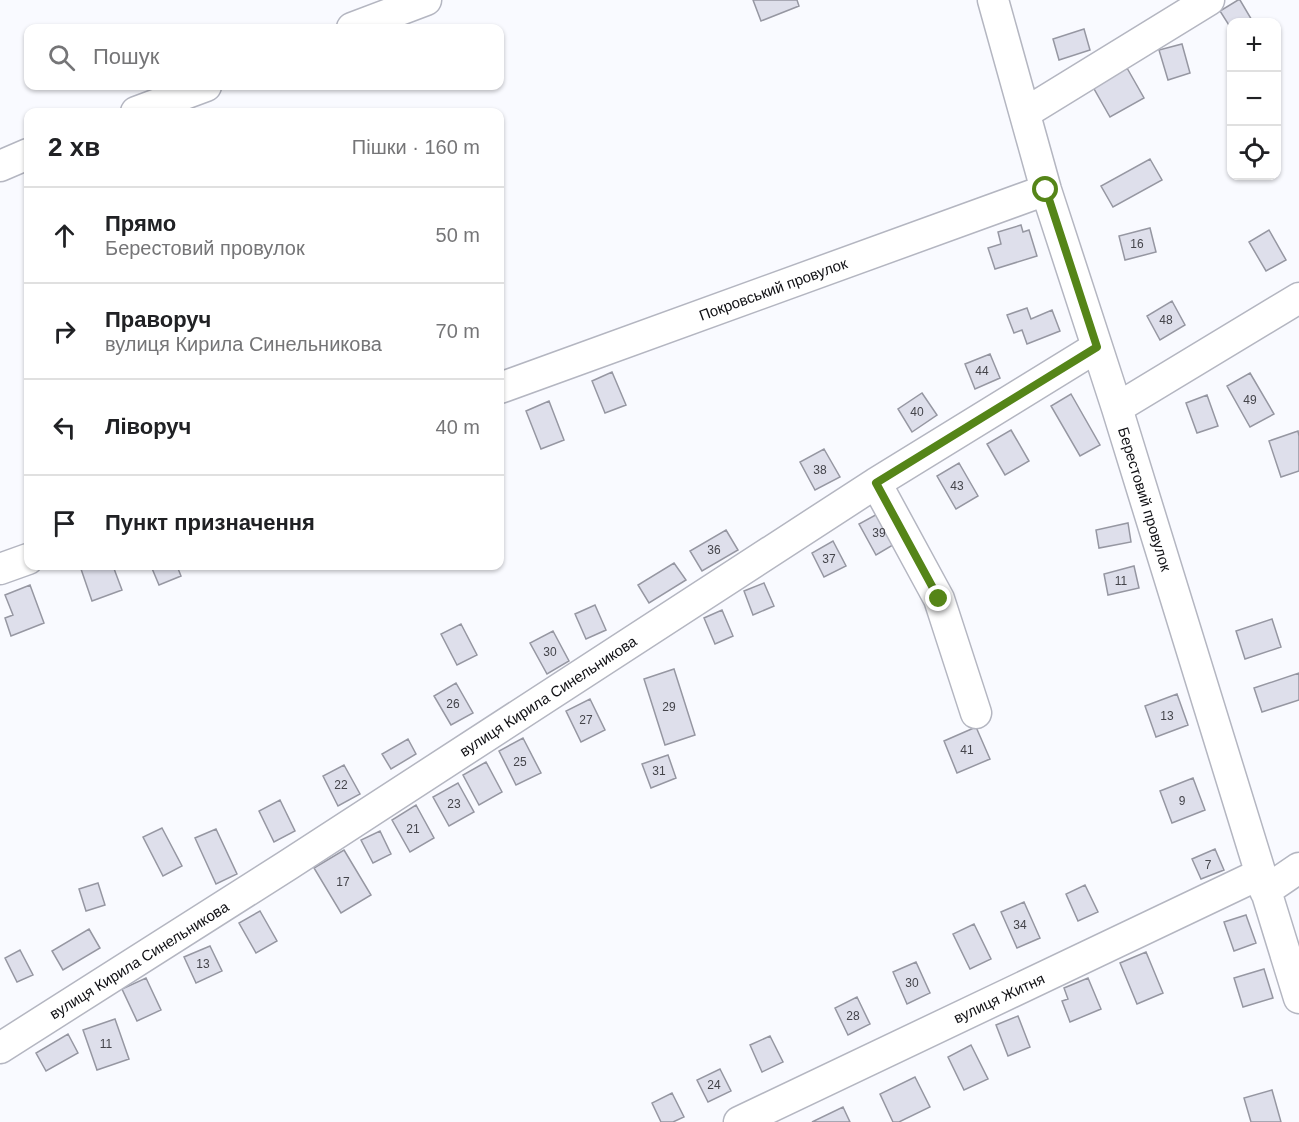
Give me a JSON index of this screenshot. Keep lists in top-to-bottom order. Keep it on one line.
{"streets":{"street":["Покровський провулок","Берестовий провулок","вулиця Кирила Синельникова","вулиця Житня"]},"crossings":[["Покровський провулок","Берестовий провулок"],["Берестовий провулок","вулиця Кирила Синельникова"],["Берестовий провулок","вулиця Житня"]],"house_numbers":["16","48","44","49","40","38","43","39","36","37","11","30","26","29","13","27","41","25","31","22","9","23","21","7","17","34","13","30","28","11","24"],"page":{"map_buttons":["+","−"],"search":"Пошук","heading":["2 хв","Пішки · 160 m"],"list":[["Прямо","Берестовий провулок","50 m"],["Праворуч","вулиця Кирила Синельникова","70 m"],["Ліворуч","40 m"],"Пункт призначення"]}}
